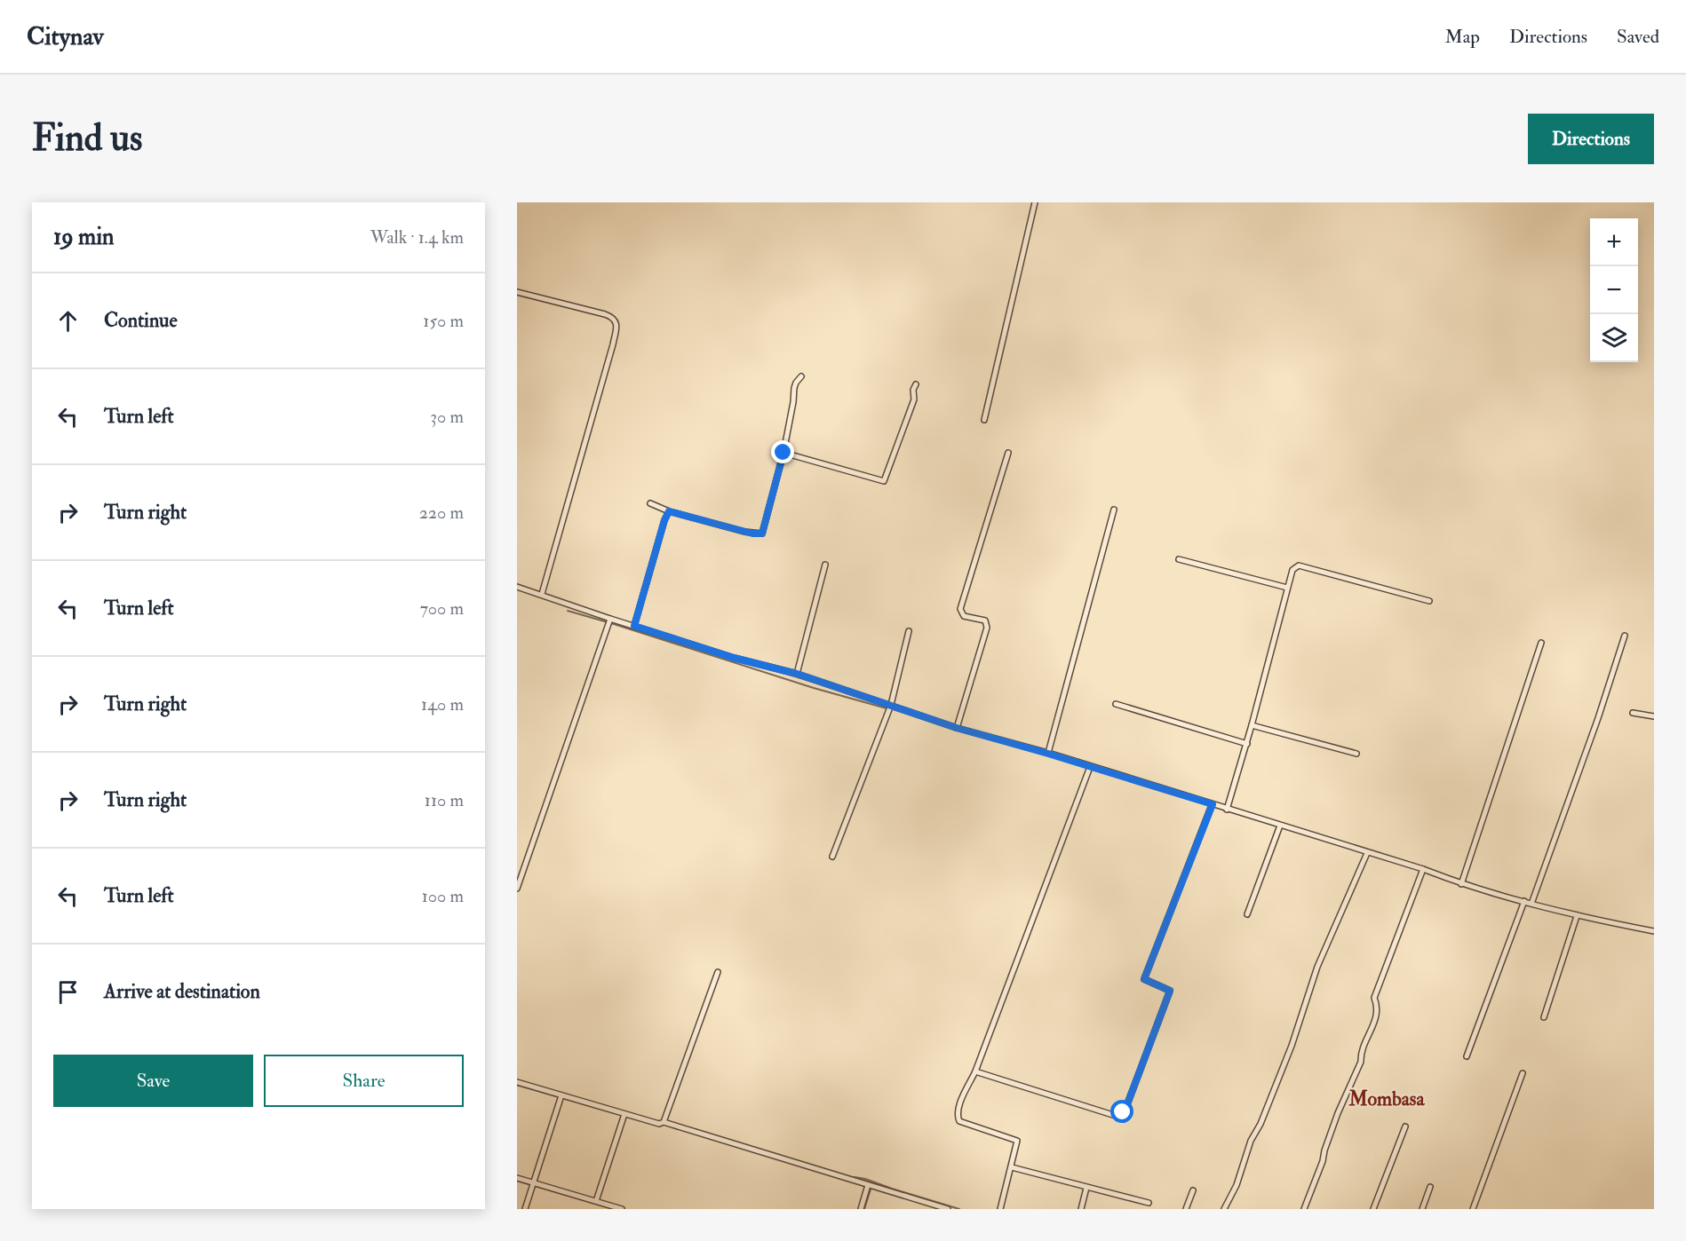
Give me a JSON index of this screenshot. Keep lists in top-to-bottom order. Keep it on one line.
{"districts":["Mombasa"],"page":{"header":"Citynav","nav":["Map","Directions","Saved"],"buttons":["Directions",["Save","Share"]],"title":"Find us","heading":["19 min","Walk · 1.4 km"],"map_buttons":["+","−"],"list":[["Continue","150 m"],["Turn left","30 m"],["Turn right","220 m"],["Turn left","700 m"],["Turn right","140 m"],["Turn right","110 m"],["Turn left","100 m"],"Arrive at destination"]}}
